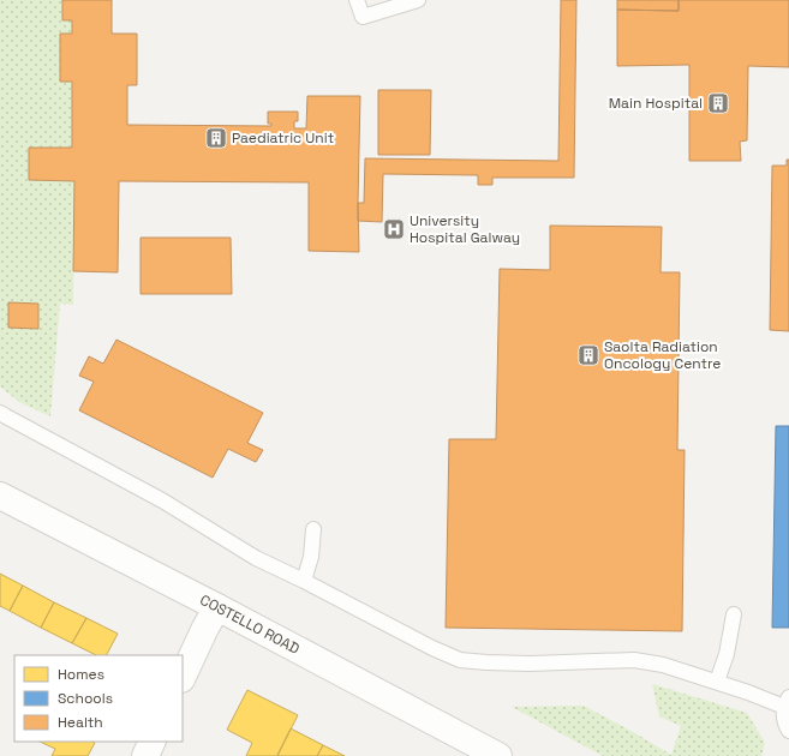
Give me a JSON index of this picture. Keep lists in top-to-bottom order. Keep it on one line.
{"streets":{"street":["COSTELLO ROAD"]},"places":{"building":["Main Hospital","Paediatric Unit","Saolta Radiation Oncology Centre"],"hospital":["University Hospital Galway"]},"legend":["Homes","Schools","Health"]}
